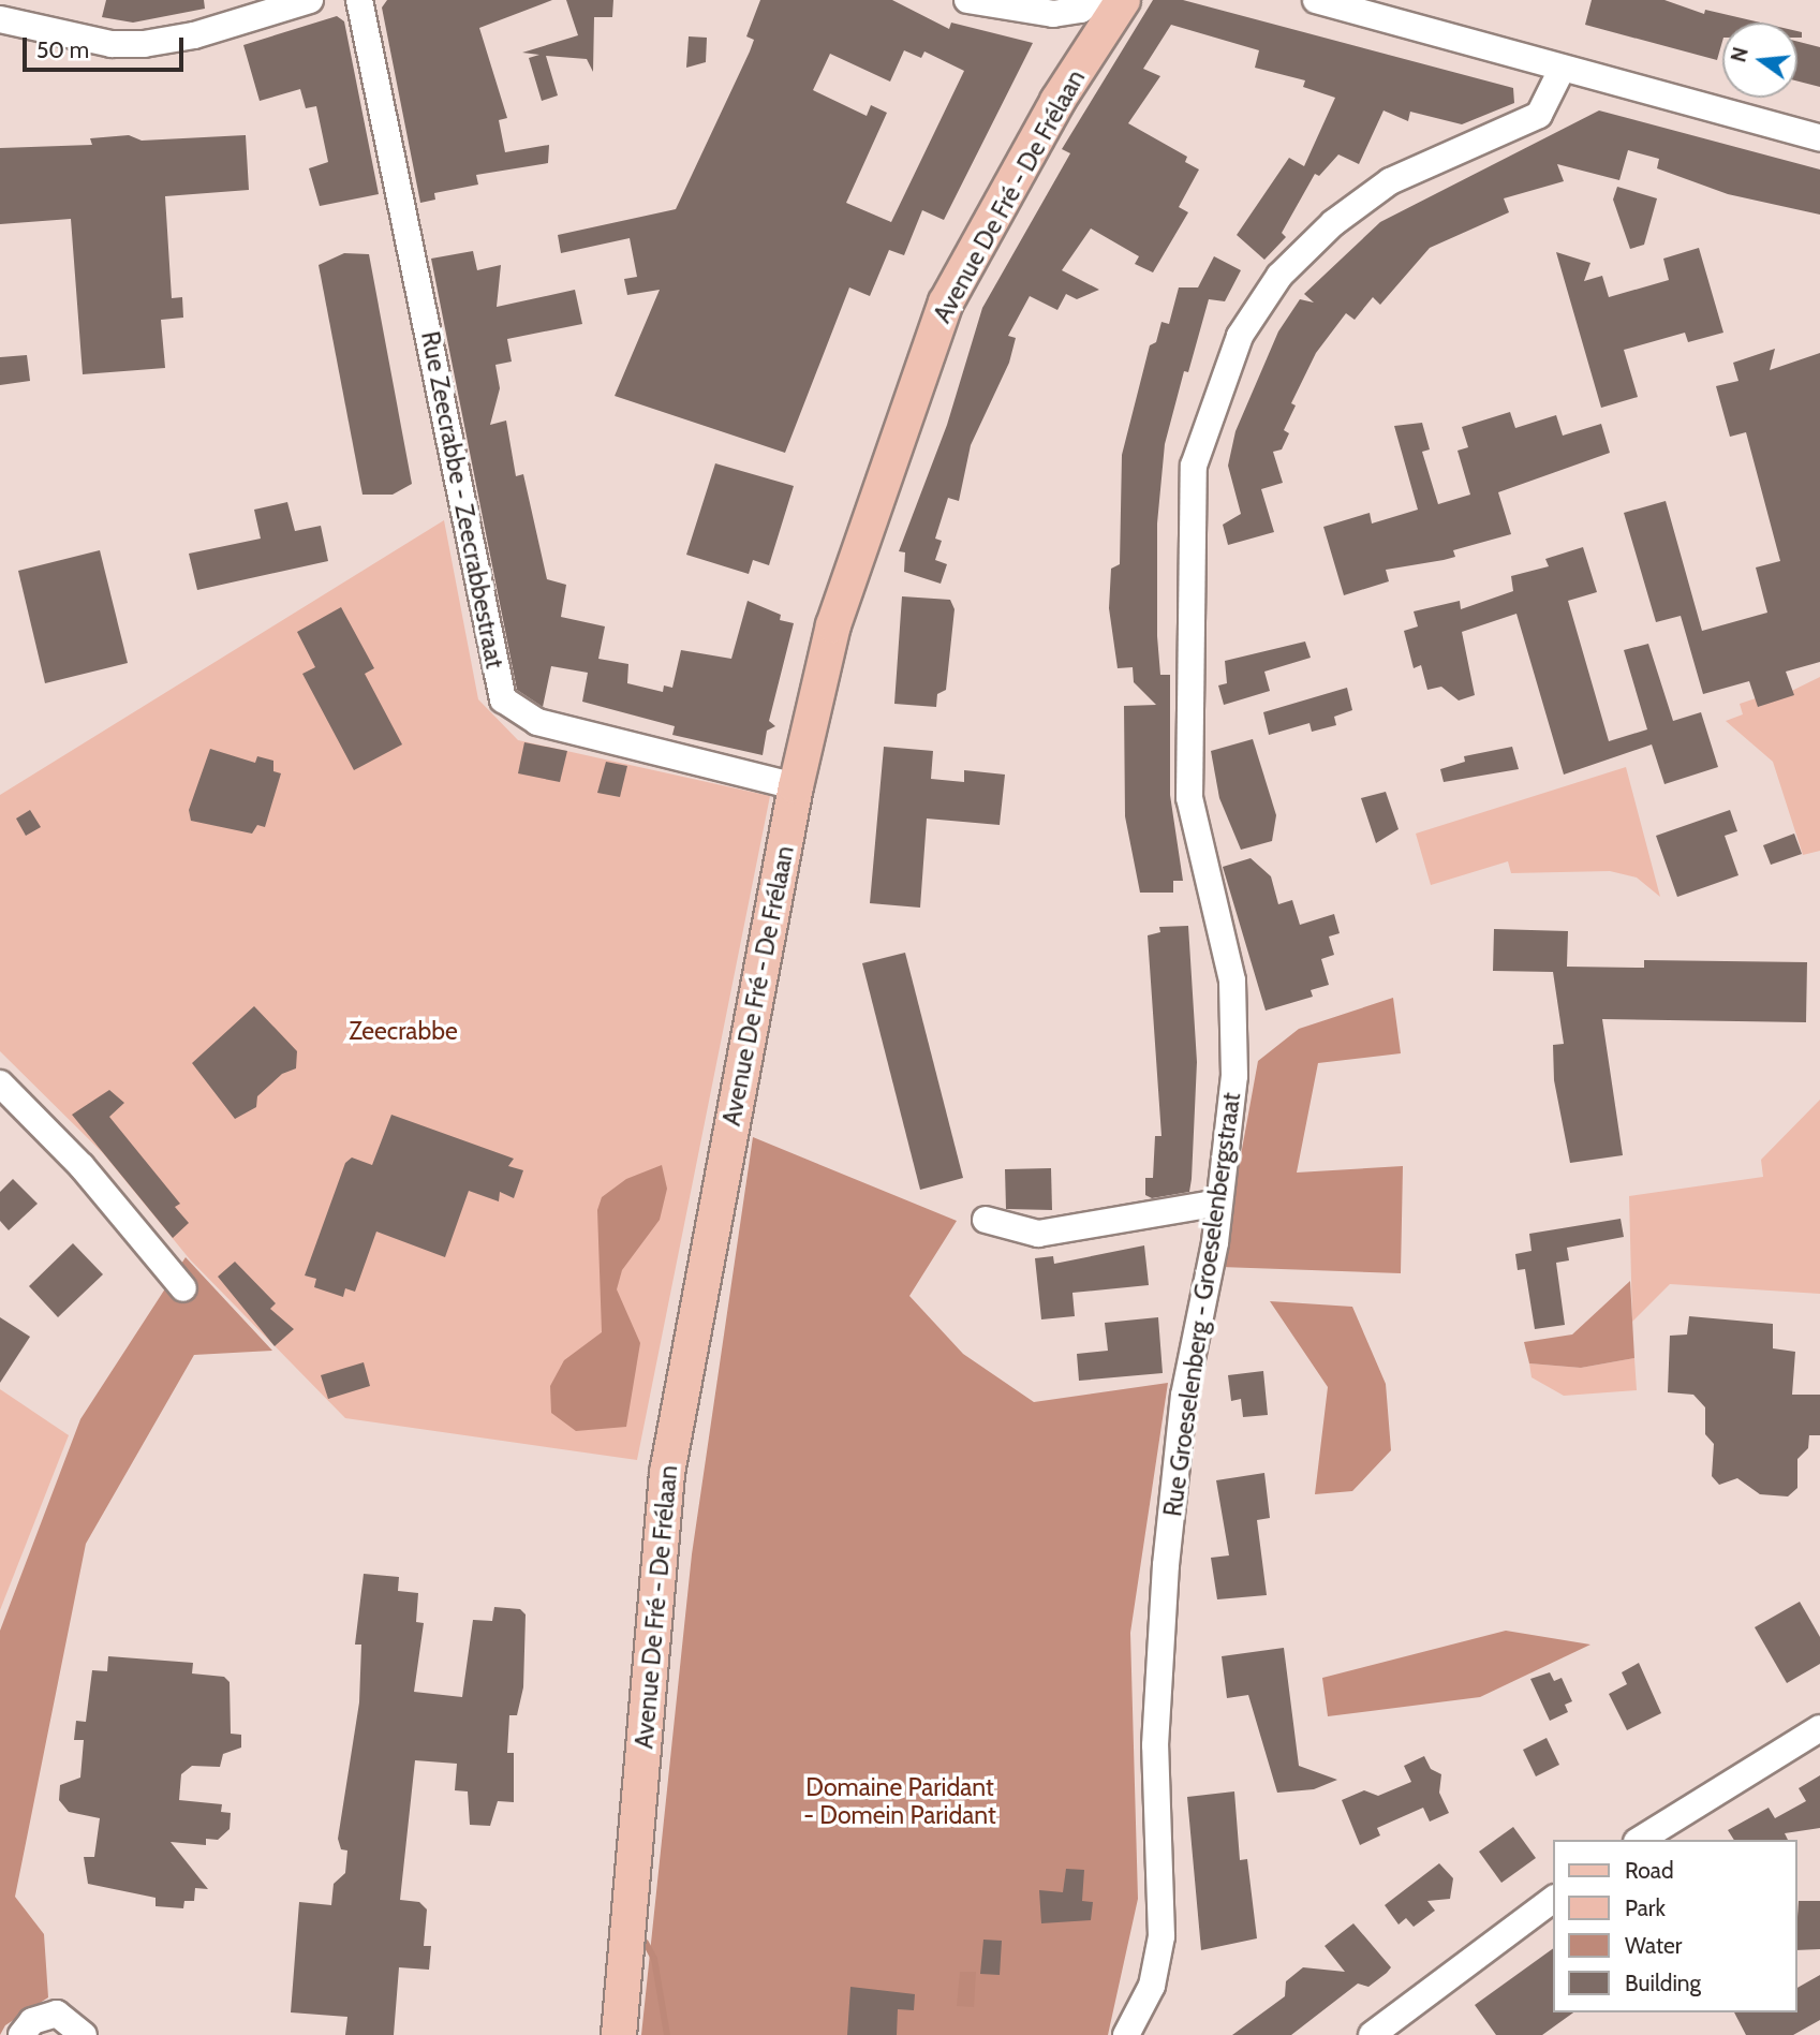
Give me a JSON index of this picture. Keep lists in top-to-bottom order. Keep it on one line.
{"streets":{"main road":["Avenue De Fré - De Frélaan"],"street":["Rue Zeecrabbe - Zeecrabbestraat","Rue Groeselenberg - Groeselenbergstraat"]},"crossings":[["Avenue De Fré - De Frélaan","Rue Zeecrabbe - Zeecrabbestraat"]],"parks":["Zeecrabbe","Domaine Paridant - Domein Paridant"],"legend":["Road","Park","Water","Building"],"scale_bar":"50 m","north":"left"}
